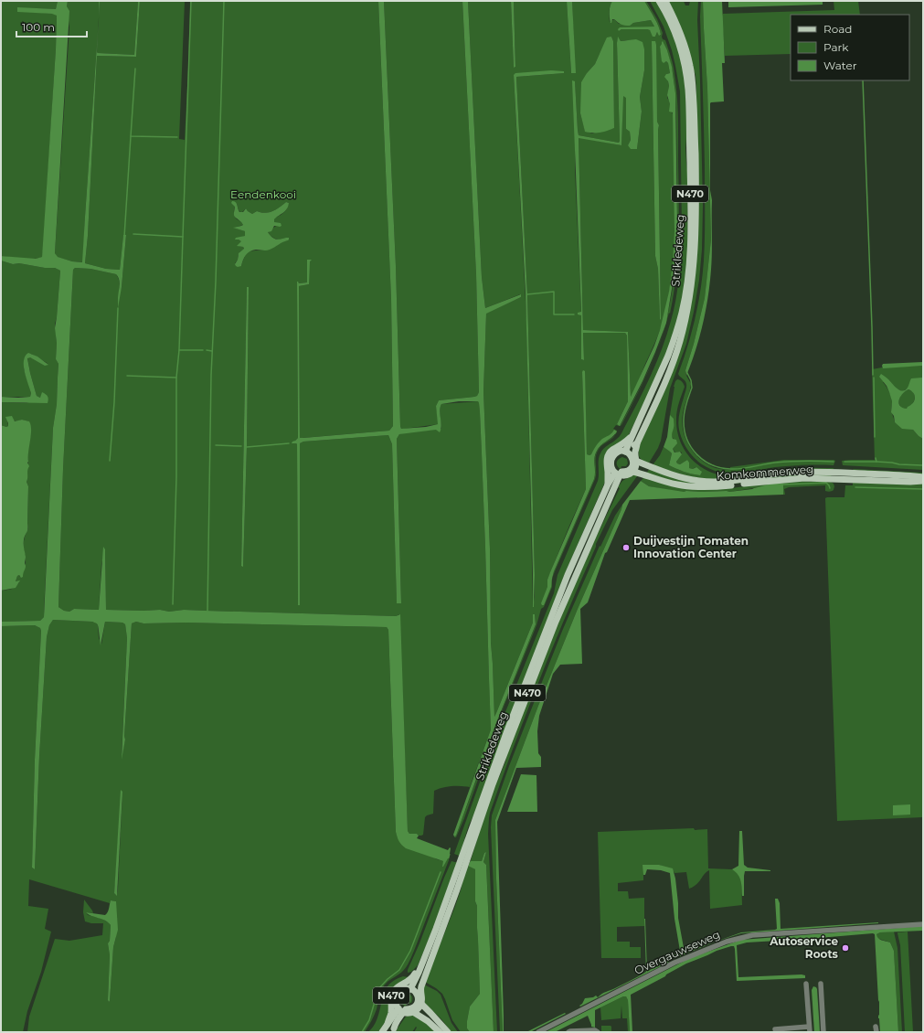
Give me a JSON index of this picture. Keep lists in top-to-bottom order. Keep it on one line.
{"streets":{"main road":["N470","Strikledeweg","Komkommerweg"],"street":["Overgauwseweg"]},"crossings":[["N470","Strikledeweg"],["N470","Komkommerweg"],["Strikledeweg","Komkommerweg"]],"parks":["Eendenkooi"],"places":["Duijvestijn Tomaten Innovation Center","Autoservice Roots"],"legend":["Road","Park","Water"],"scale_bar":"100 m"}
